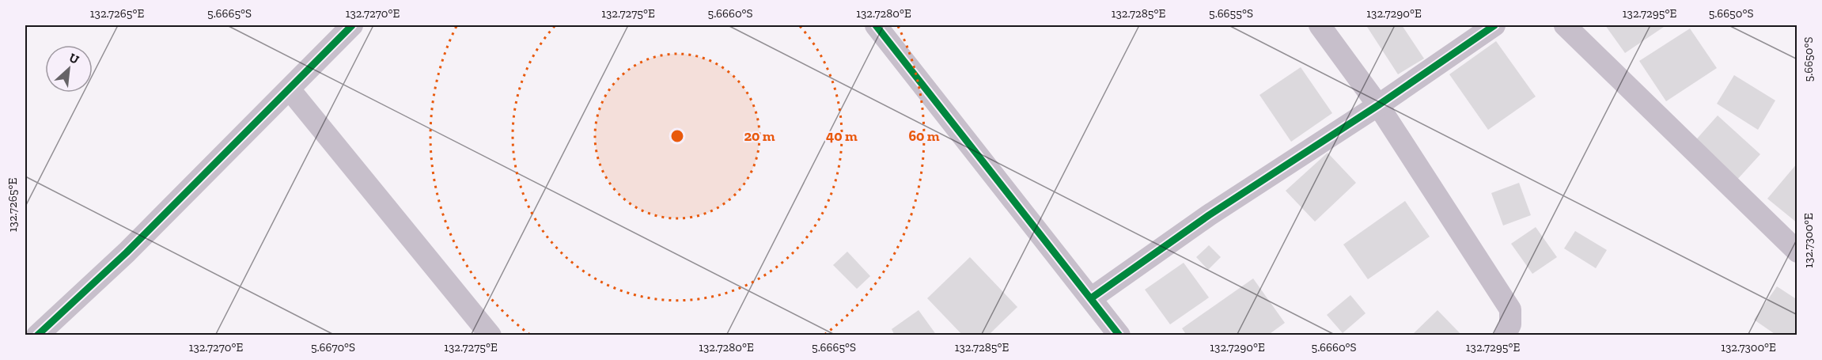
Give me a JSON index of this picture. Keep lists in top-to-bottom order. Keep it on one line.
{"north":"top right","coordinates":["132.7265°E","5.6665°S","132.7270°E","132.7275°E","5.6660°S","132.7280°E","132.7285°E","5.6655°S","132.7290°E","132.7295°E","5.6650°S","132.7300°E","5.6670°S"],"rings":["20 m","40 m","60 m"]}
